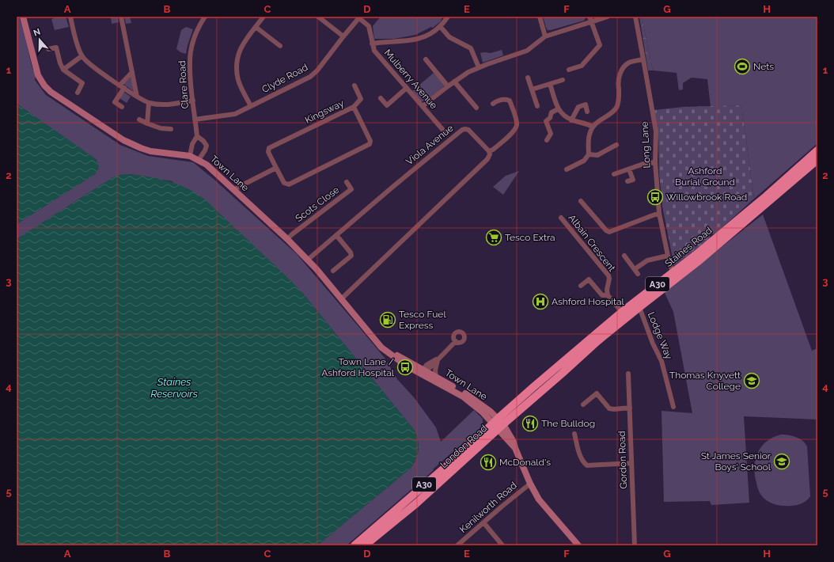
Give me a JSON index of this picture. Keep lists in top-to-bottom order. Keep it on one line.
{"streets":{"highway":["Staines Road","A30","London Road"],"main road":["Town Lane"],"street":["Clyde Road","Mulberry Avenue","Clare Road","Kingsway","Viola Avenue","Long Lane","Scots Close","Albain Crescent","Lodge Way","Gordon Road","Kenilworth Road"]},"crossings":[["Clyde Road","Mulberry Avenue"],["Clyde Road","Clare Road"],["Clare Road","Town Lane"],["Viola Avenue","Town Lane"],["Long Lane","Staines Road"],["Town Lane","Scots Close"],["Town Lane","Staines Road"],["Town Lane","A30"],["Town Lane","London Road"],["Staines Road","A30"],["Staines Road","Lodge Way"],["Staines Road","London Road"],["A30","London Road"]],"water":["Staines Reservoirs"],"parks":["Ashford Burial Ground"],"places":{"sports":["Nets"],"bus stop":["Willowbrook Road","Town Lane / Ashford Hospital"],"supermarket":["Tesco Extra"],"hospital":["Ashford Hospital"],"fuel station":["Tesco Fuel Express"],"school or university":["Thomas Knyvett College","St James Senior Boys' School"],"restaurant":["The Bulldog","McDonald's"]},"north":"top","grid":{"columns":["A","B","C","D","E","F","G","H"],"rows":["1","2","3","4","5"]}}
